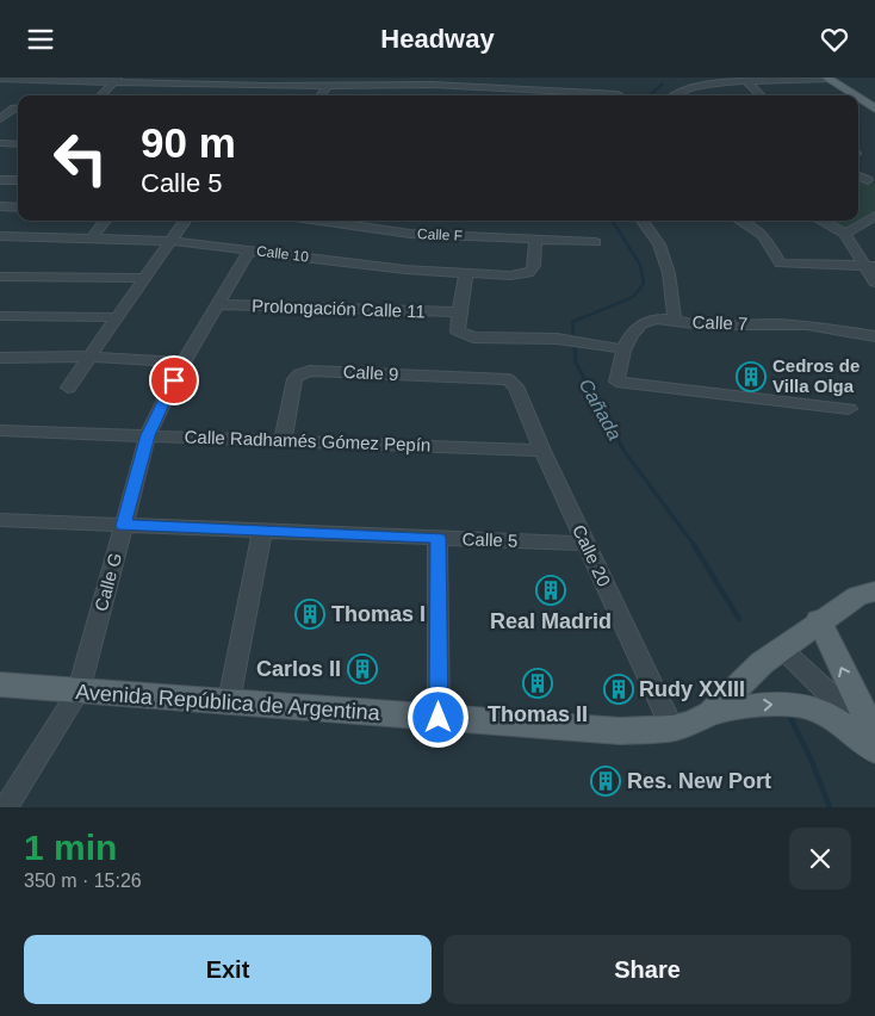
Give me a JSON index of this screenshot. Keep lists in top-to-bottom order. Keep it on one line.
{"streets":{"main road":["Avenida República de Argentina"],"street":["Calle F","Calle 10","Prolongación Calle 11","Calle 7","Calle 9","Calle Radhamés Gómez Pepín","Calle 5","Calle 20","Calle G"]},"crossings":[["Calle F","Calle 10"],["Calle 10","Calle G"],["Prolongación Calle 11","Calle G"],["Calle 9","Calle Radhamés Gómez Pepín"],["Calle 9","Calle 20"],["Calle Radhamés Gómez Pepín","Calle 20"],["Calle Radhamés Gómez Pepín","Calle G"],["Calle 5","Calle 20"],["Calle 5","Calle G"],["Calle 20","Avenida República de Argentina"],["Calle G","Avenida República de Argentina"]],"water":["Cañada"],"places":{"building":["Cedros de Villa Olga","Real Madrid","Thomas I","Carlos II","Thomas II","Rudy XXIII","Res. New Port"]},"page":{"header":"Headway","turn":["90 m","Calle 5"],"heading":["1 min","350 m · 15:26"],"buttons":["Exit","Share"]}}
